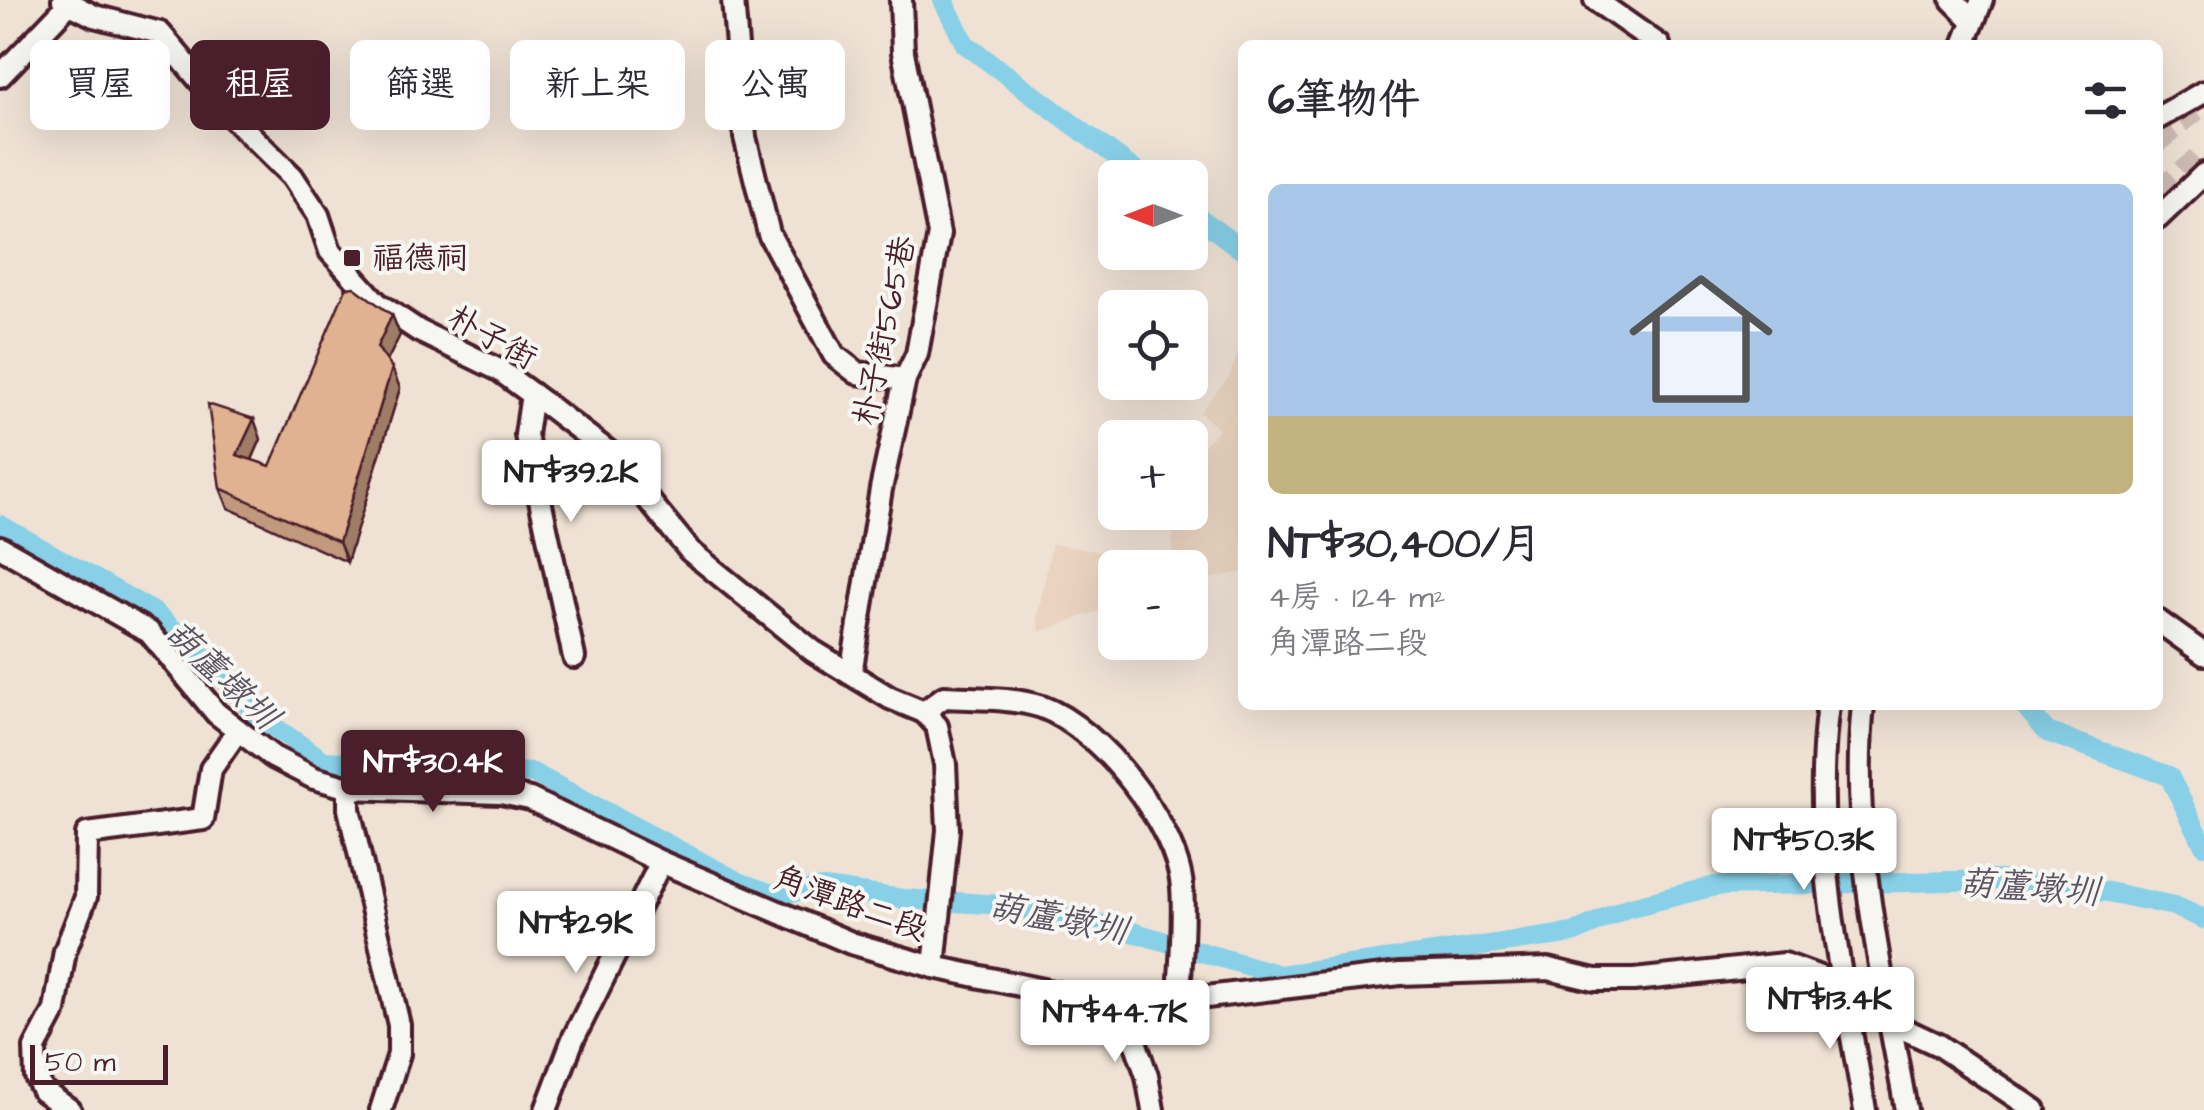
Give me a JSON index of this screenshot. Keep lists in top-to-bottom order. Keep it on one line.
{"streets":{"street":["朴子街565巷","朴子街","角潭路二段"]},"crossings":[["朴子街565巷","朴子街"]],"water":["葫蘆墩圳"],"places":{"transit":["福德祠"]},"scale_bar":"50 m","north":"left","page":{"chip":["買屋","租屋","篩選","新上架","公寓"],"heading":"6筆物件","map_buttons":["+","−"],"list":[{"name":"NT$30,400/月","note":"4房 · 124 m² · 角潭路二段"}],"price":["NT$39.2K","NT$30.4K","NT$50.3K","NT$29K","NT$13.4K","NT$44.7K"],"scale":"50 m"}}
